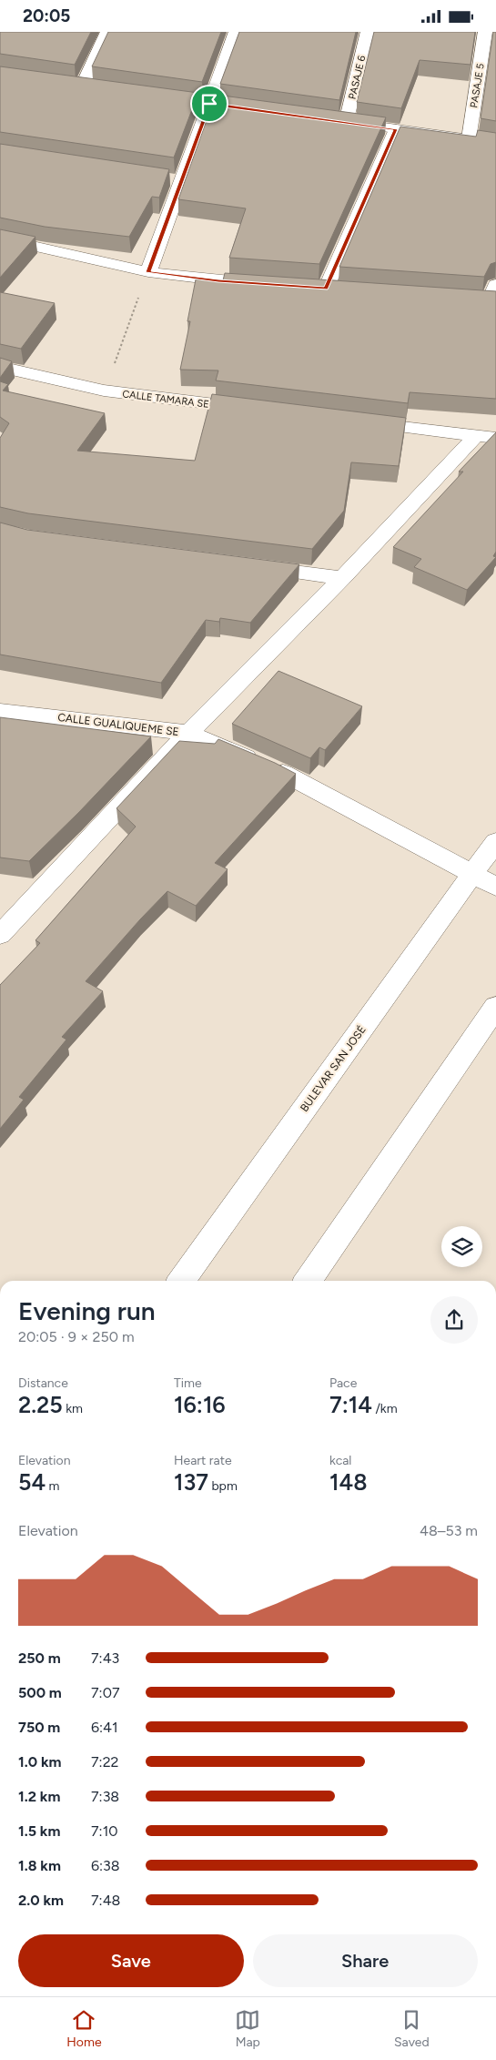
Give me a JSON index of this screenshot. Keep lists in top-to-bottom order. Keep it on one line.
{"streets":{"street":["PASAJE 6","PASAJE 5","CALLE TAMARA SE","CALLE GUALIQUEME SE","BULEVAR SAN JOSÉ"]},"crossings":[["CALLE GUALIQUEME SE","BULEVAR SAN JOSÉ"]],"page":{"status":"20:05","heading":["Evening run","20:05 · 9 × 250 m"],"stats":[["Distance","2.25 km"],["Time","16:16"],["Pace","7:14 /km"],["Elevation","54 m"],["Heart rate","137 bpm"],["kcal","148"]],"chart":["Elevation","48–53 m"],"list":[{"name":"250 m","note":"7:43"},{"name":"500 m","note":"7:07"},{"name":"750 m","note":"6:41"},{"name":"1.0 km","note":"7:22"},{"name":"1.2 km","note":"7:38"},{"name":"1.5 km","note":"7:10"},{"name":"1.8 km","note":"6:38"},{"name":"2.0 km","note":"7:48"}],"buttons":["Save","Share"],"tabs":["Home","Map","Saved"]}}
